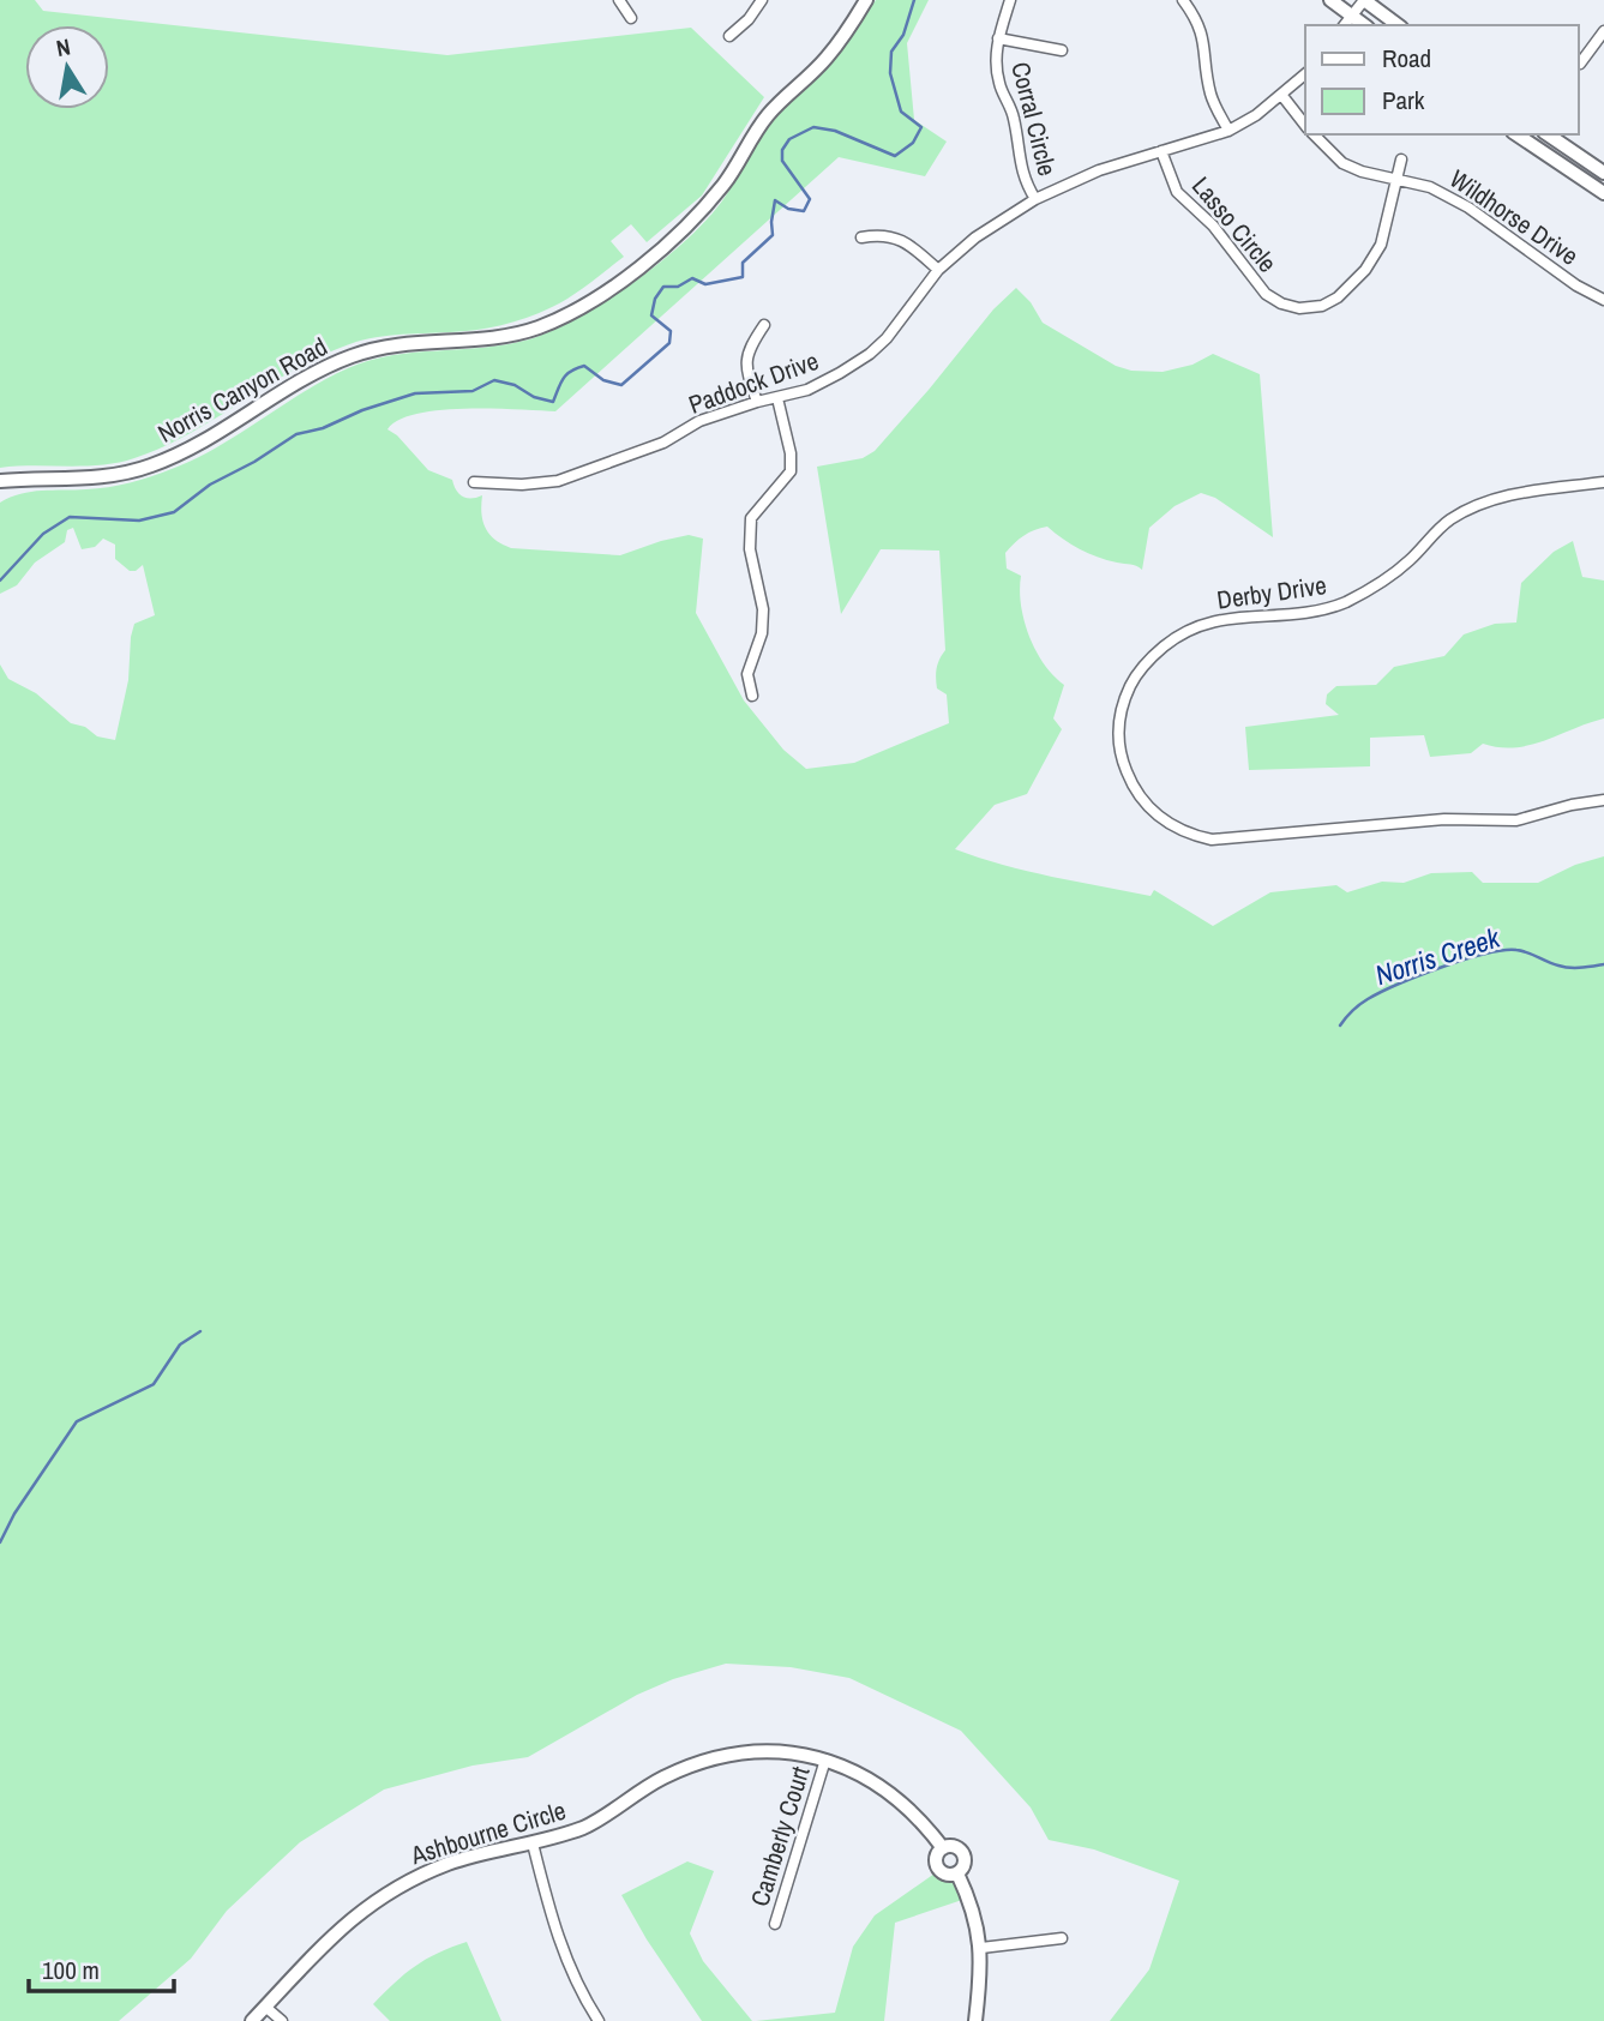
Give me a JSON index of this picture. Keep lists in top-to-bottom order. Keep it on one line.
{"streets":{"street":["Corral Circle","Wildhorse Drive","Lasso Circle","Paddock Drive","Norris Canyon Road","Derby Drive","Ashbourne Circle","Camberly Court"]},"crossings":[["Corral Circle","Paddock Drive"],["Wildhorse Drive","Lasso Circle"],["Wildhorse Drive","Paddock Drive"],["Lasso Circle","Paddock Drive"],["Ashbourne Circle","Camberly Court"]],"water":["Norris Creek"],"legend":["Road","Park"],"scale_bar":"100 m","north":"top"}
